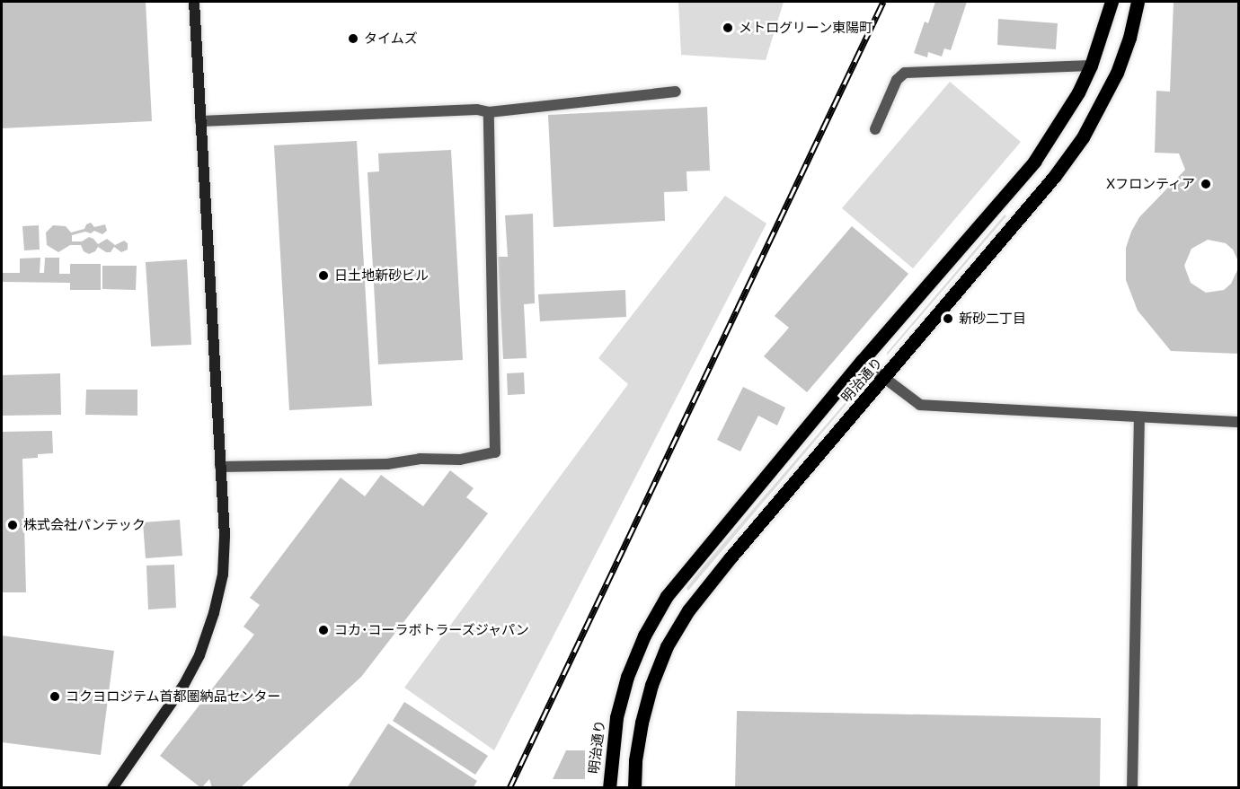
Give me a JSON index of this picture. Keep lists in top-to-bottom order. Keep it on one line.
{"streets":{"main road":["明治通り"]},"places":["メトログリーン東陽町","タイムズ","Xフロンティア","日土地新砂ビル","新砂二丁目","株式会社パンテック","コカ･コーラボトラーズジャパン","コクヨロジテム首都圏納品センター"]}
